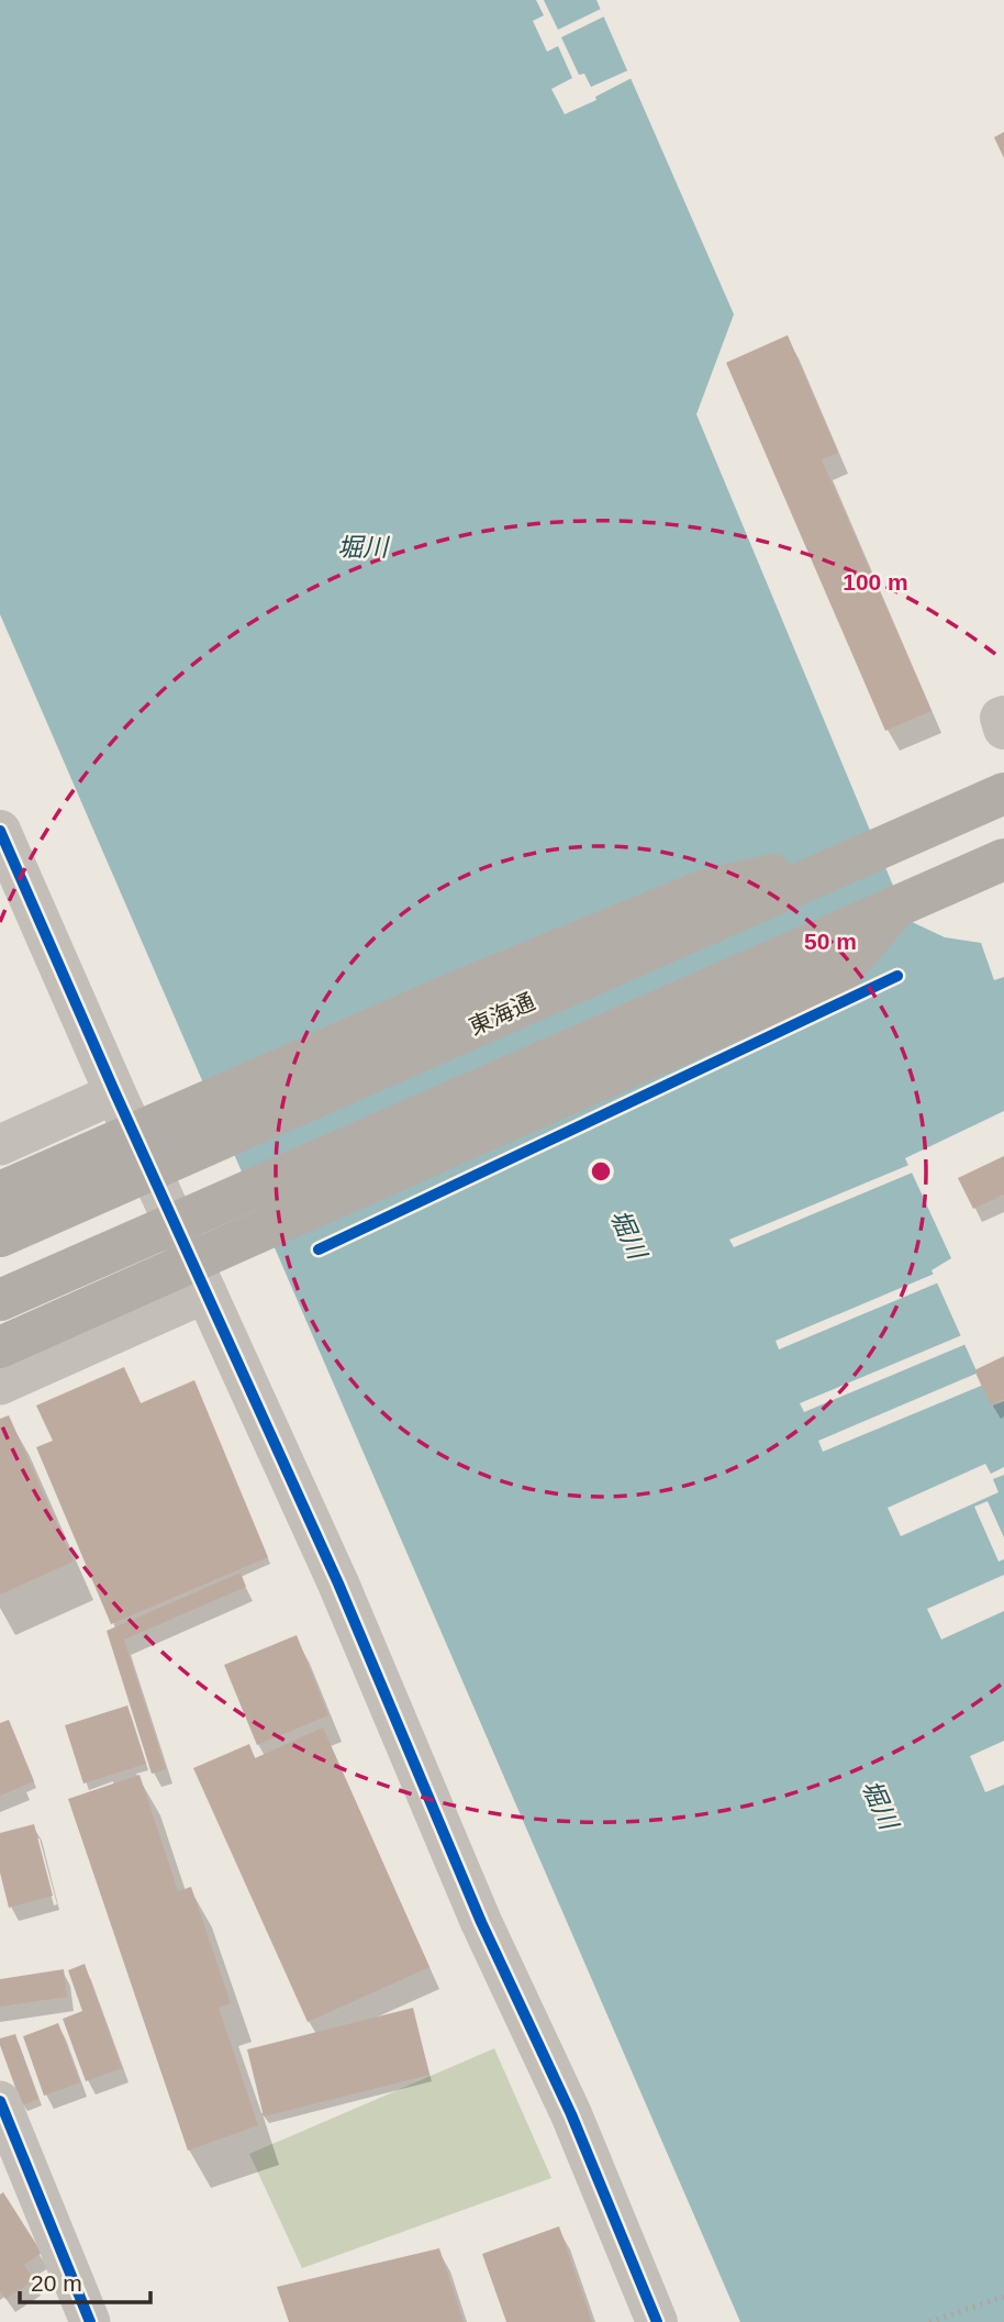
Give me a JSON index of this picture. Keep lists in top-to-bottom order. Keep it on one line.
{"streets":{"main road":["東海通"]},"water":["堀川"],"scale_bar":"20 m","rings":["100 m","50 m"]}
